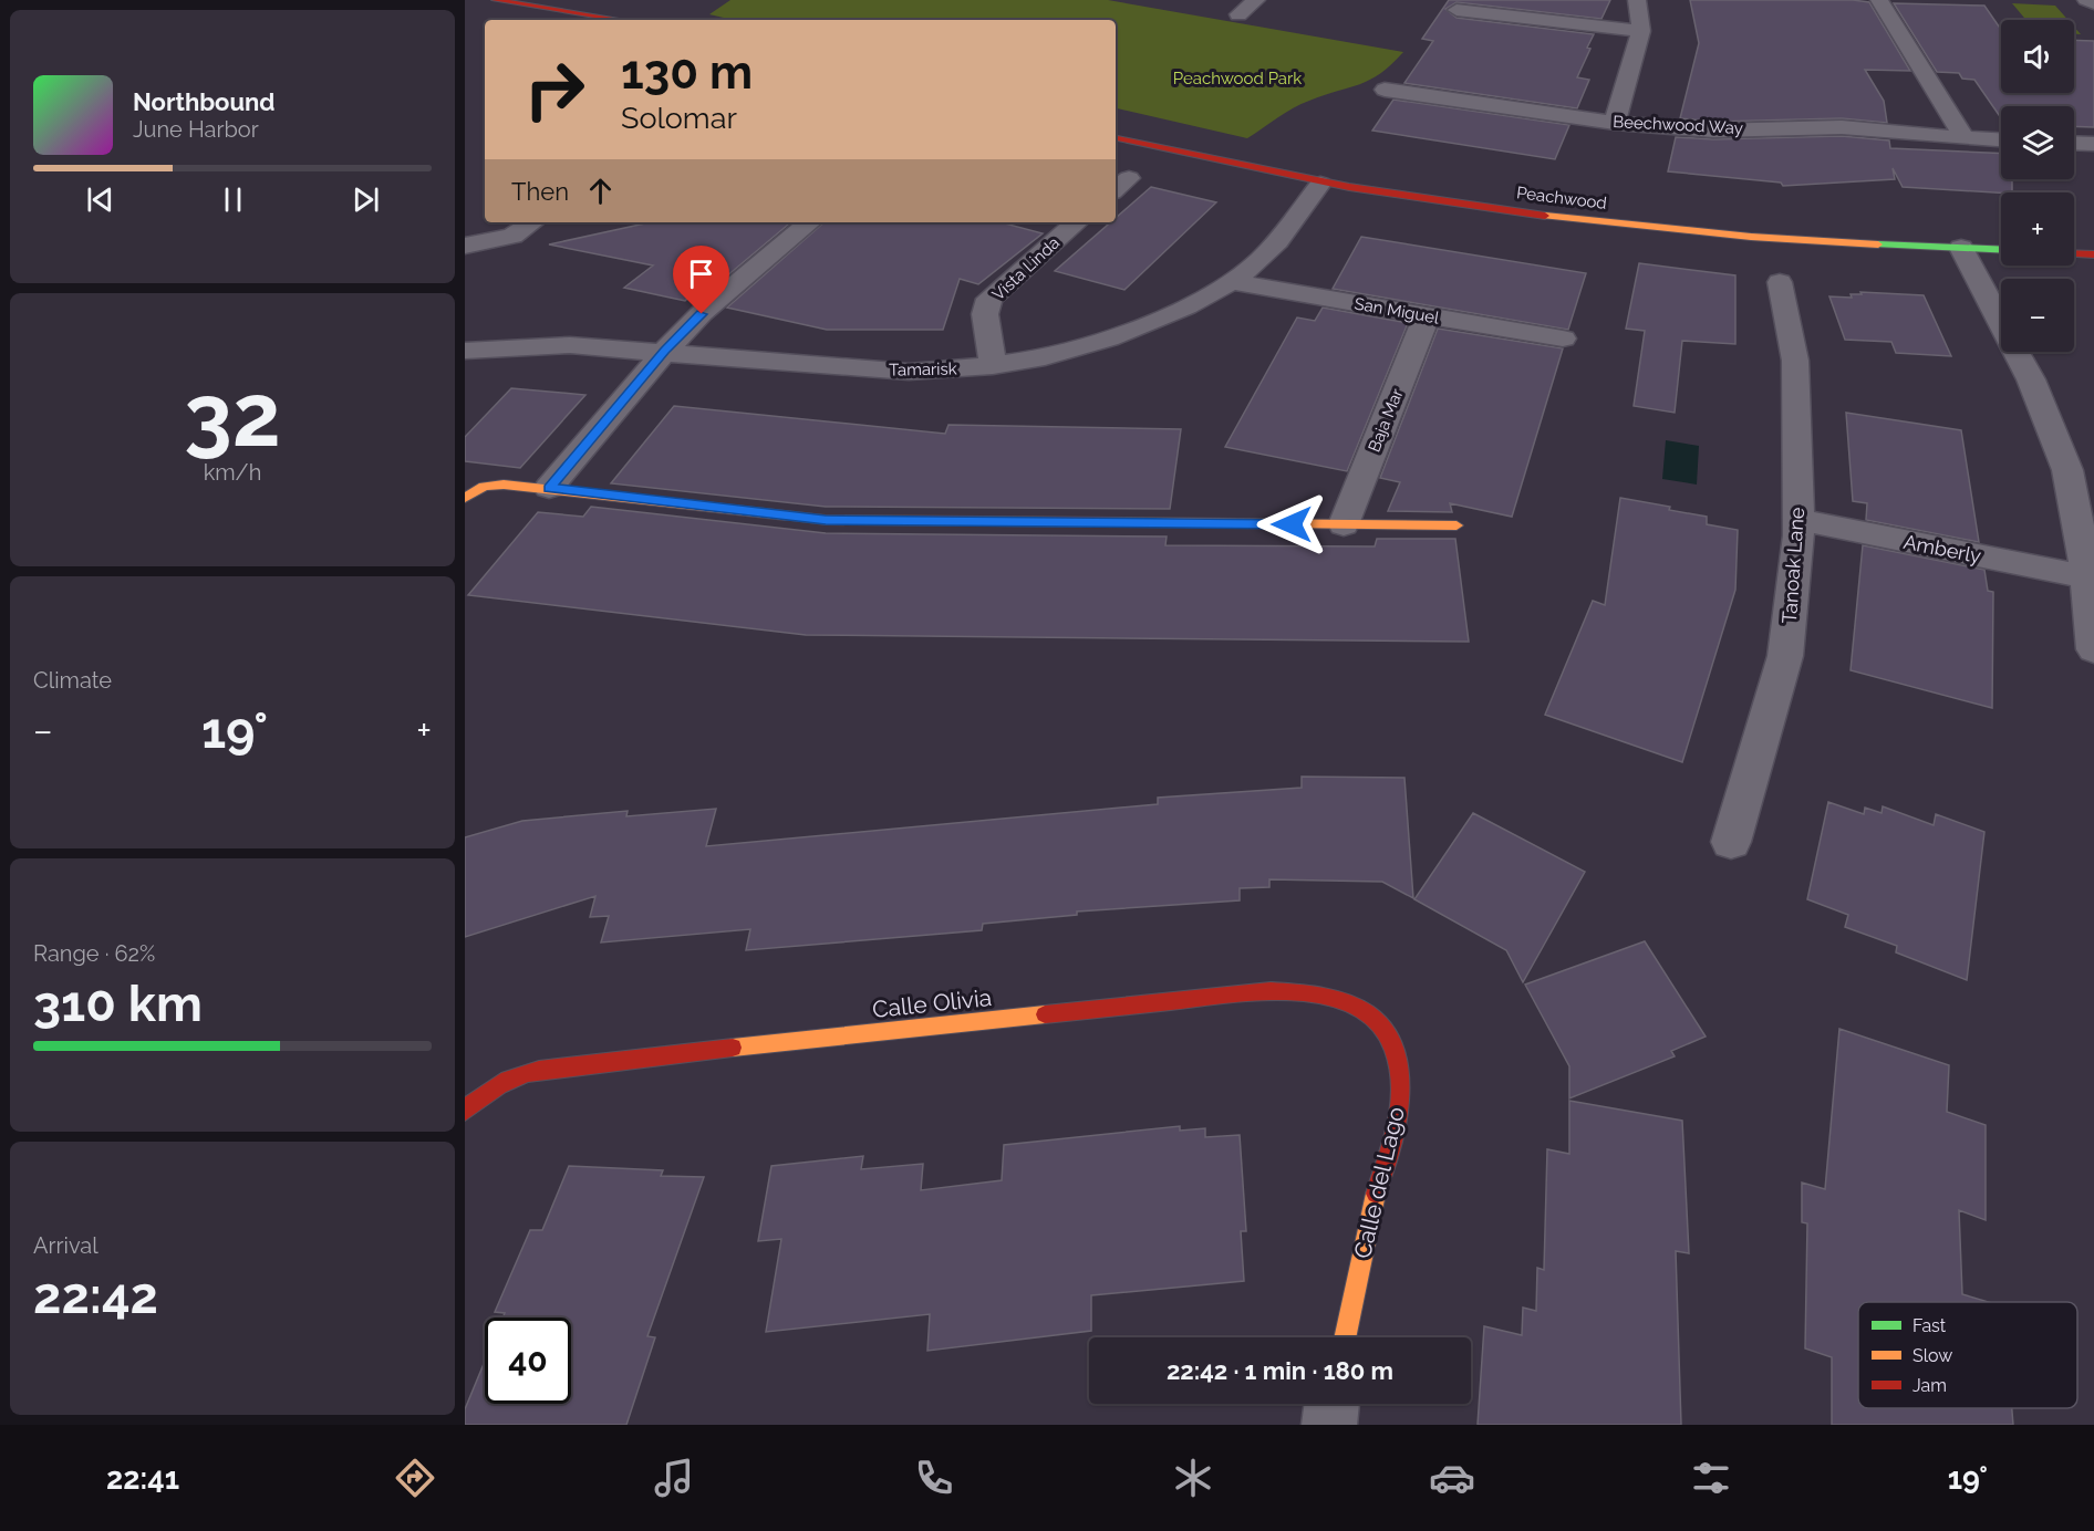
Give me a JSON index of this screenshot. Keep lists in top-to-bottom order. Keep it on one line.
{"streets":{"street":["Beechwood Way","Peachwood","Vista Linda","San Miguel","Tamarisk","Baja Mar","Amberly","Tanoak Lane","Calle Olivia","Calle del Lago"]},"crossings":[["Peachwood","Tamarisk"],["Vista Linda","Tamarisk"],["San Miguel","Tamarisk"],["San Miguel","Baja Mar"],["Amberly","Tanoak Lane"],["Calle Olivia","Calle del Lago"]],"parks":["Peachwood Park"],"legend":["Fast","Slow","Jam"],"page":{"map_buttons":["+","−"],"turn":["130 m","Solomar"],"song":["Northbound","June Harbor"],"then":"Then","tile":[["32","km/h"],"Climate",["Range · 62%","310 km"],["Arrival","22:42"]],"heat":["−","19°","+"],"limit":"40","trip":"22:42 · 1 min · 180 m","tabs":["22:41","19°"]}}
